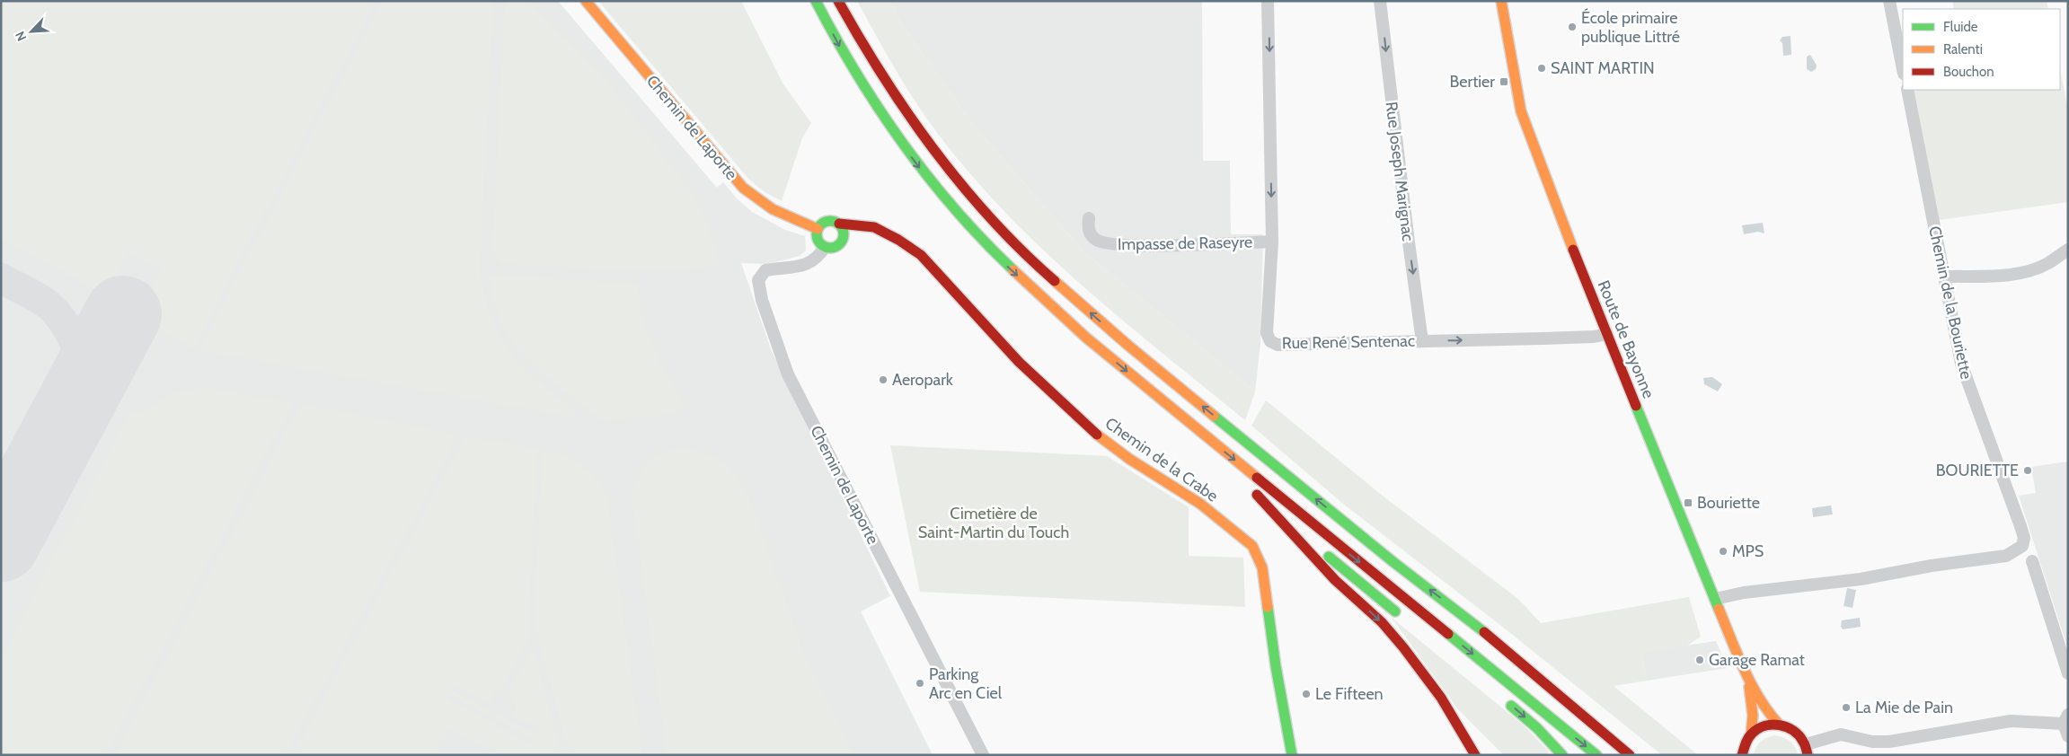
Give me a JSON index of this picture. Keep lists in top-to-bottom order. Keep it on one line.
{"streets":{"main road":["Chemin de Laporte","Route de Bayonne","Chemin de la Crabe"],"street":["Rue Joseph Marignac","Impasse de Raseyre","Chemin de la Bouriette","Rue René Sentenac"]},"crossings":[["Chemin de Laporte","Chemin de la Crabe"],["Rue Joseph Marignac","Rue René Sentenac"],["Impasse de Raseyre","Rue René Sentenac"],["Chemin de la Bouriette","Route de Bayonne"],["Route de Bayonne","Rue René Sentenac"]],"one_way":["Rue Joseph Marignac"],"parks":["Cimetière de Saint-Martin du Touch"],"places":{"other":["École primaire publique Littré","SAINT MARTIN","Aeropark","BOURIETTE","MPS","Garage Ramat","Parking Arc en Ciel","Le Fifteen","La Mie de Pain"],"transit":["Bertier","Bouriette"]},"legend":["Fluide","Ralenti","Bouchon"],"north":"bottom left"}
